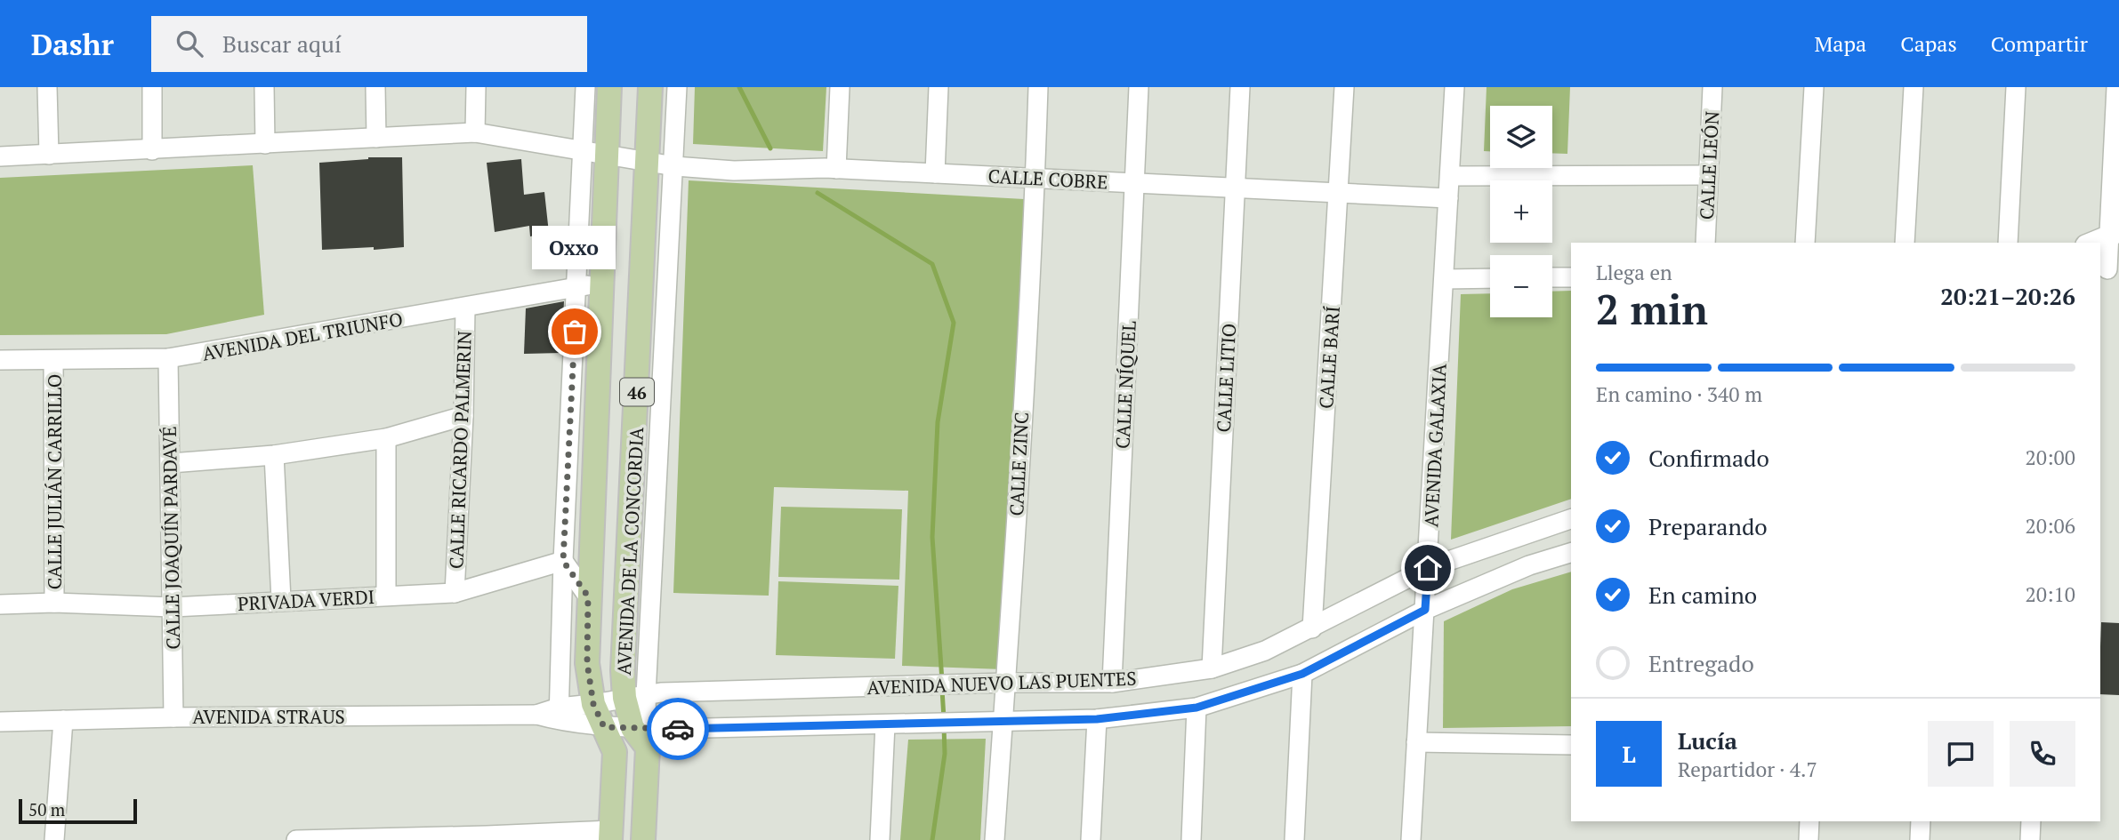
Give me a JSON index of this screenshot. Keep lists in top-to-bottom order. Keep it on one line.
{"streets":{"main road":["46","AVENIDA DE LA CONCORDIA"],"street":["CALLE LEÓN","CALLE COBRE","AVENIDA DEL TRIUNFO","CALLE BARÍ","CALLE LITIO","CALLE NÍQUEL","AVENIDA GALAXIA","CALLE RICARDO PALMERIN","CALLE ZINC","CALLE JULIÁN CARRILLO","CALLE JOAQUÍN PARDAVÉ","PRIVADA VERDI","AVENIDA NUEVO LAS PUENTES","AVENIDA STRAUS"]},"crossings":[["CALLE COBRE","CALLE BARÍ"],["CALLE COBRE","CALLE LITIO"],["CALLE COBRE","CALLE NÍQUEL"],["CALLE COBRE","AVENIDA GALAXIA"],["CALLE COBRE","CALLE ZINC"],["CALLE COBRE","AVENIDA DE LA CONCORDIA"],["AVENIDA DEL TRIUNFO","CALLE RICARDO PALMERIN"],["AVENIDA DEL TRIUNFO","CALLE JULIÁN CARRILLO"],["AVENIDA DEL TRIUNFO","CALLE JOAQUÍN PARDAVÉ"],["AVENIDA DEL TRIUNFO","AVENIDA DE LA CONCORDIA"],["CALLE BARÍ","AVENIDA NUEVO LAS PUENTES"],["CALLE LITIO","AVENIDA NUEVO LAS PUENTES"],["CALLE NÍQUEL","AVENIDA NUEVO LAS PUENTES"],["AVENIDA GALAXIA","AVENIDA NUEVO LAS PUENTES"],["CALLE RICARDO PALMERIN","PRIVADA VERDI"],["CALLE ZINC","AVENIDA NUEVO LAS PUENTES"],["CALLE JULIÁN CARRILLO","PRIVADA VERDI"],["CALLE JOAQUÍN PARDAVÉ","PRIVADA VERDI"],["CALLE JOAQUÍN PARDAVÉ","AVENIDA STRAUS"],["AVENIDA DE LA CONCORDIA","AVENIDA NUEVO LAS PUENTES"],["AVENIDA DE LA CONCORDIA","AVENIDA STRAUS"],["AVENIDA NUEVO LAS PUENTES","AVENIDA STRAUS"]],"places":["Oxxo"],"scale_bar":"50 m","page":{"header":"Dashr","search":"Buscar aquí","nav":["Mapa","Capas","Compartir"],"map_buttons":["+","−"],"bubble":"Oxxo","heading":["2 min","Llega en","20:21–20:26"],"panel":["Lucía","Repartidor · 4.7"],"bar":"En camino · 340 m","list":[["Confirmado","20:00"],["Preparando","20:06"],["En camino","20:10"],"Entregado"],"round":"L","scale":"50 m"}}
